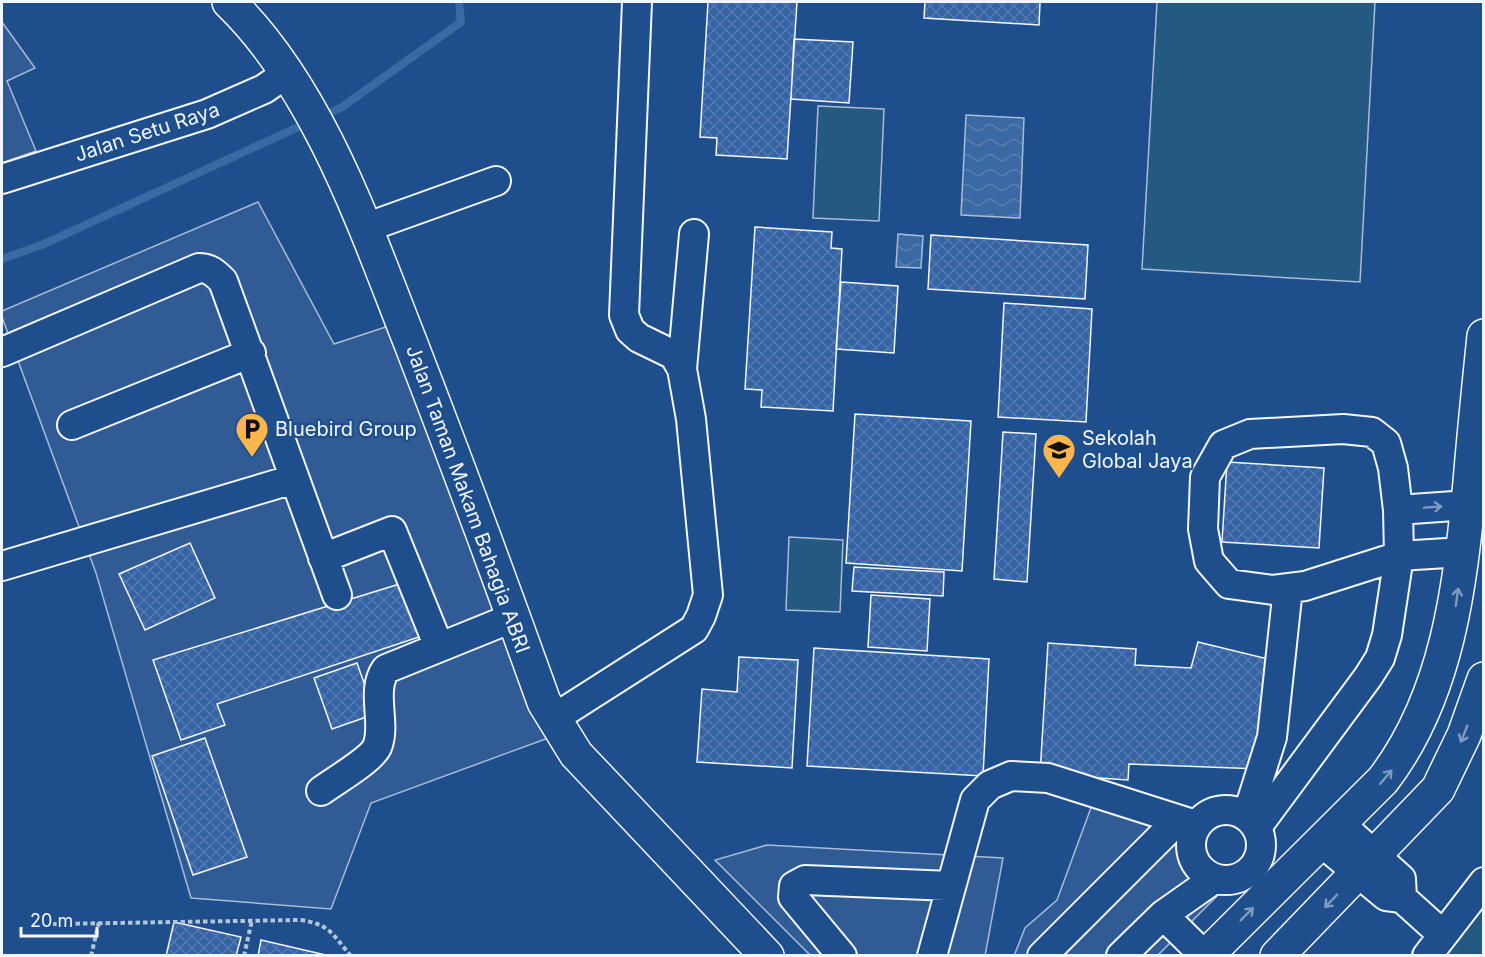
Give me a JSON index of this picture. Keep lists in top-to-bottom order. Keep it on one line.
{"streets":{"main road":["Jalan Taman Makam Bahagia ABRI"],"street":["Jalan Setu Raya"]},"crossings":[["Jalan Setu Raya","Jalan Taman Makam Bahagia ABRI"]],"places":{"parking":["Bluebird Group"],"school or university":["Sekolah Global Jaya"]},"scale_bar":"20 m"}
